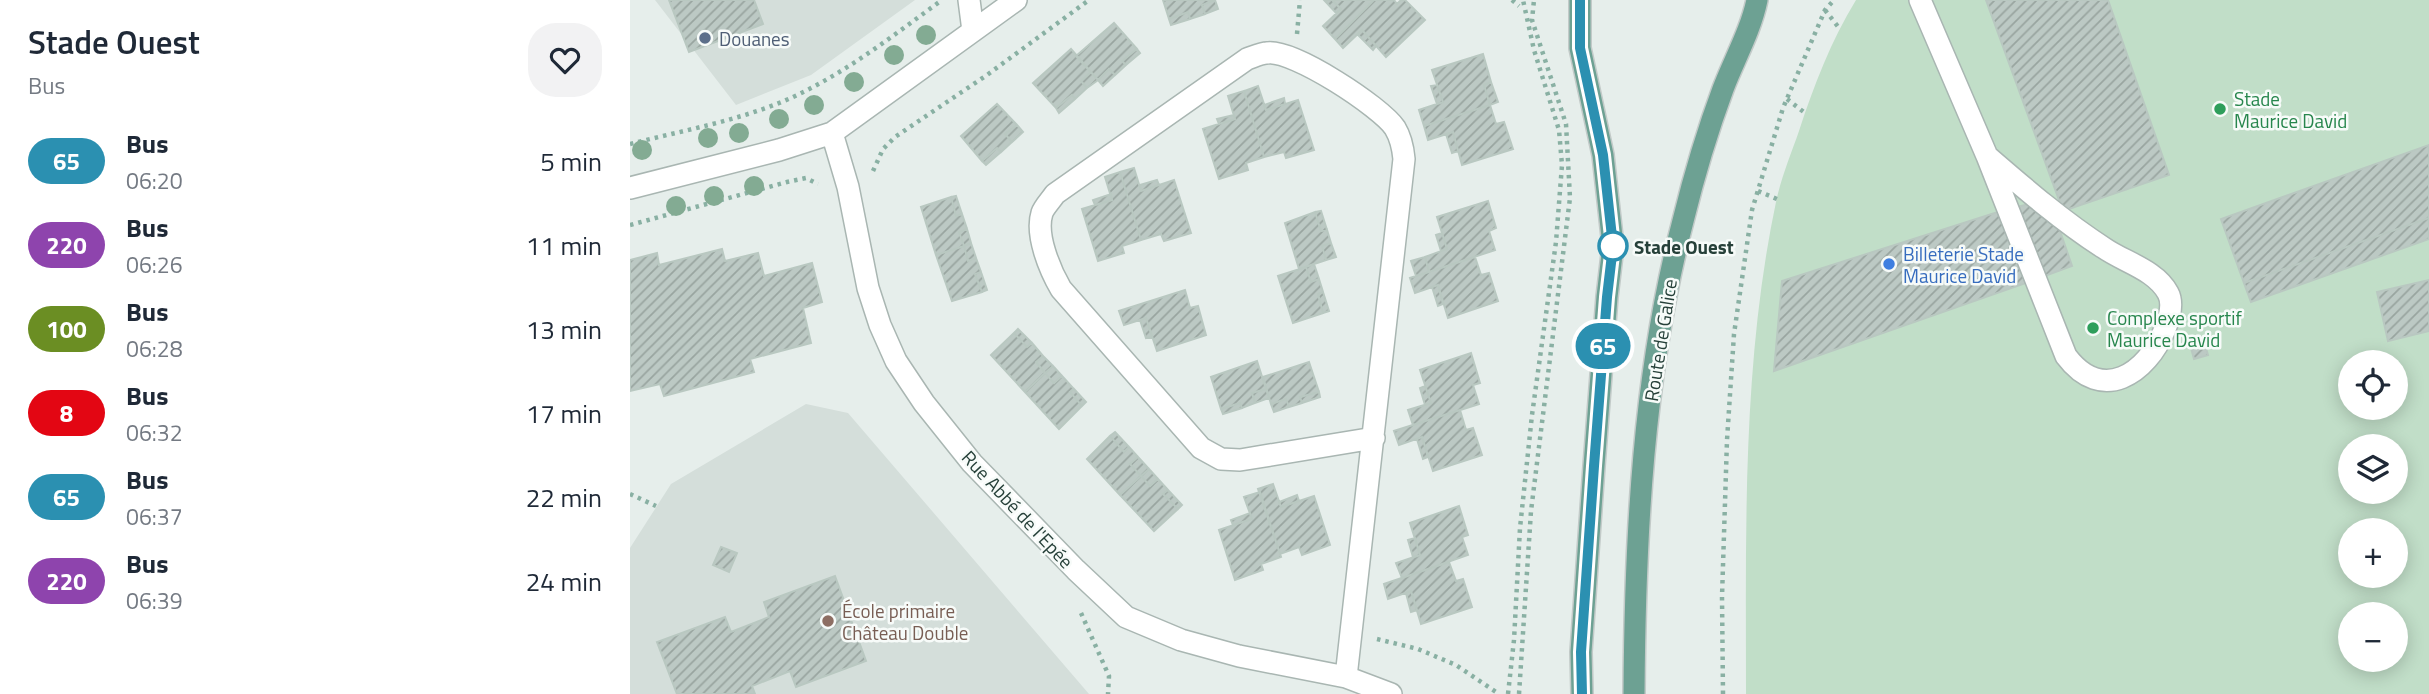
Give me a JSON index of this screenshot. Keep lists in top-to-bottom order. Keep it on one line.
{"streets":{"main road":["Route de Galice"],"street":["Rue Abbé de l'Epée"]},"places":["Douanes","Stade Maurice David","Stade Ouest","Billeterie Stade Maurice David","Complexe sportif Maurice David","École primaire Château Double"],"lines":["bus line 65"],"page":{"heading":["Stade Ouest","Bus"],"on_map":"65","list":[{"mark":"65","name":"Bus","note":"06:20","value":"5 min"},{"mark":"220","name":"Bus","note":"06:26","value":"11 min"},{"mark":"100","name":"Bus","note":"06:28","value":"13 min"},{"mark":"8","name":"Bus","note":"06:32","value":"17 min"},{"mark":"65","name":"Bus","note":"06:37","value":"22 min"},{"mark":"220","name":"Bus","note":"06:39","value":"24 min"}],"map_buttons":["+","−"]}}
